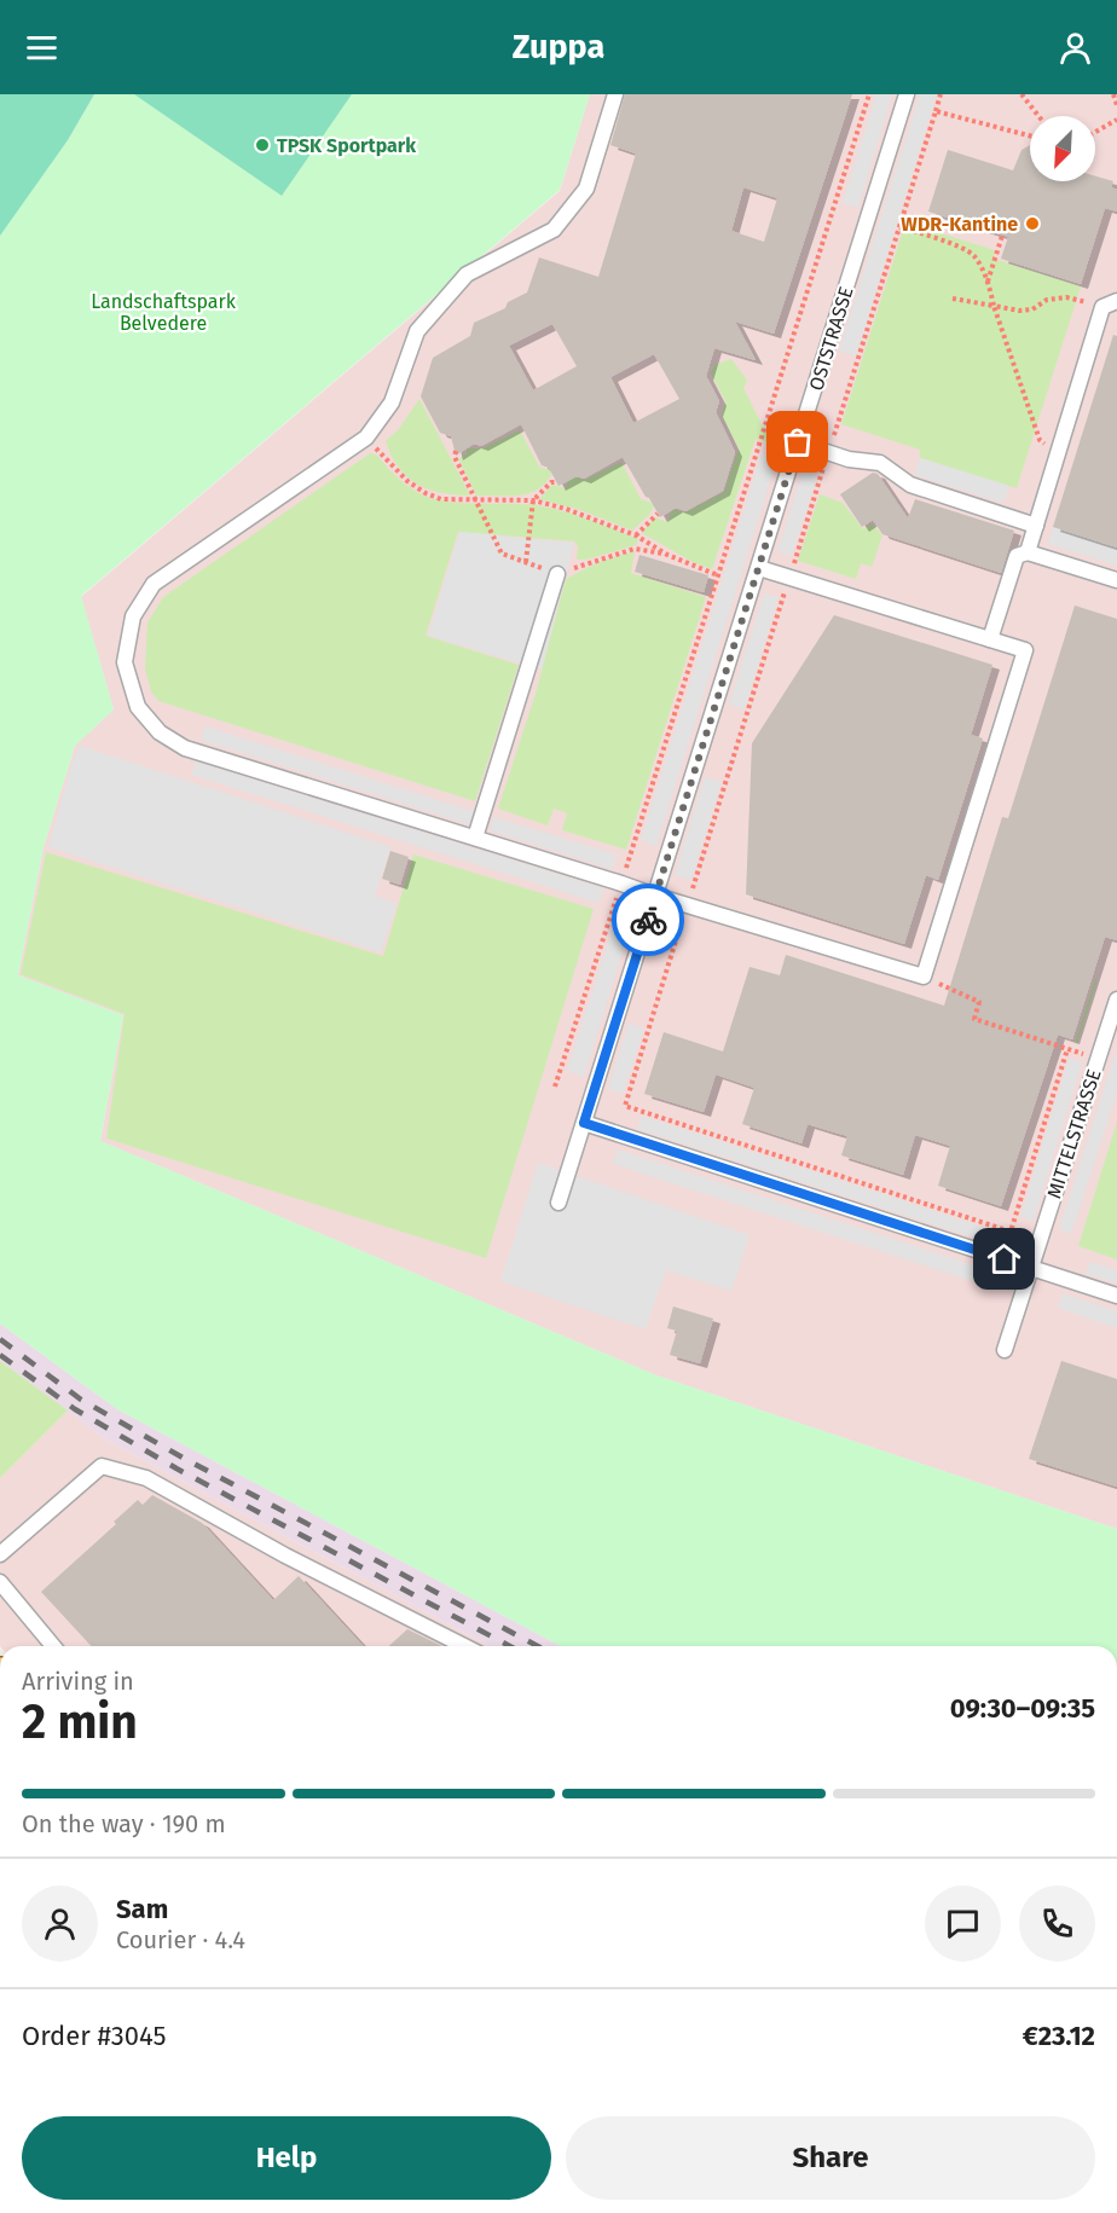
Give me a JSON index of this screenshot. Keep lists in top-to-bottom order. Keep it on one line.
{"streets":{"lane":["OSTSTRASSE","MITTELSTRASSE"]},"parks":["Landschaftspark Belvedere"],"places":["TPSK Sportpark","WDR-Kantine"],"north":"bottom left","page":{"header":"Zuppa","heading":["2 min","Arriving in","09:30–09:35"],"panel":["Sam","Courier · 4.4","Order #3045","€23.12"],"bar":"On the way · 190 m","buttons":["Help","Share"]}}
